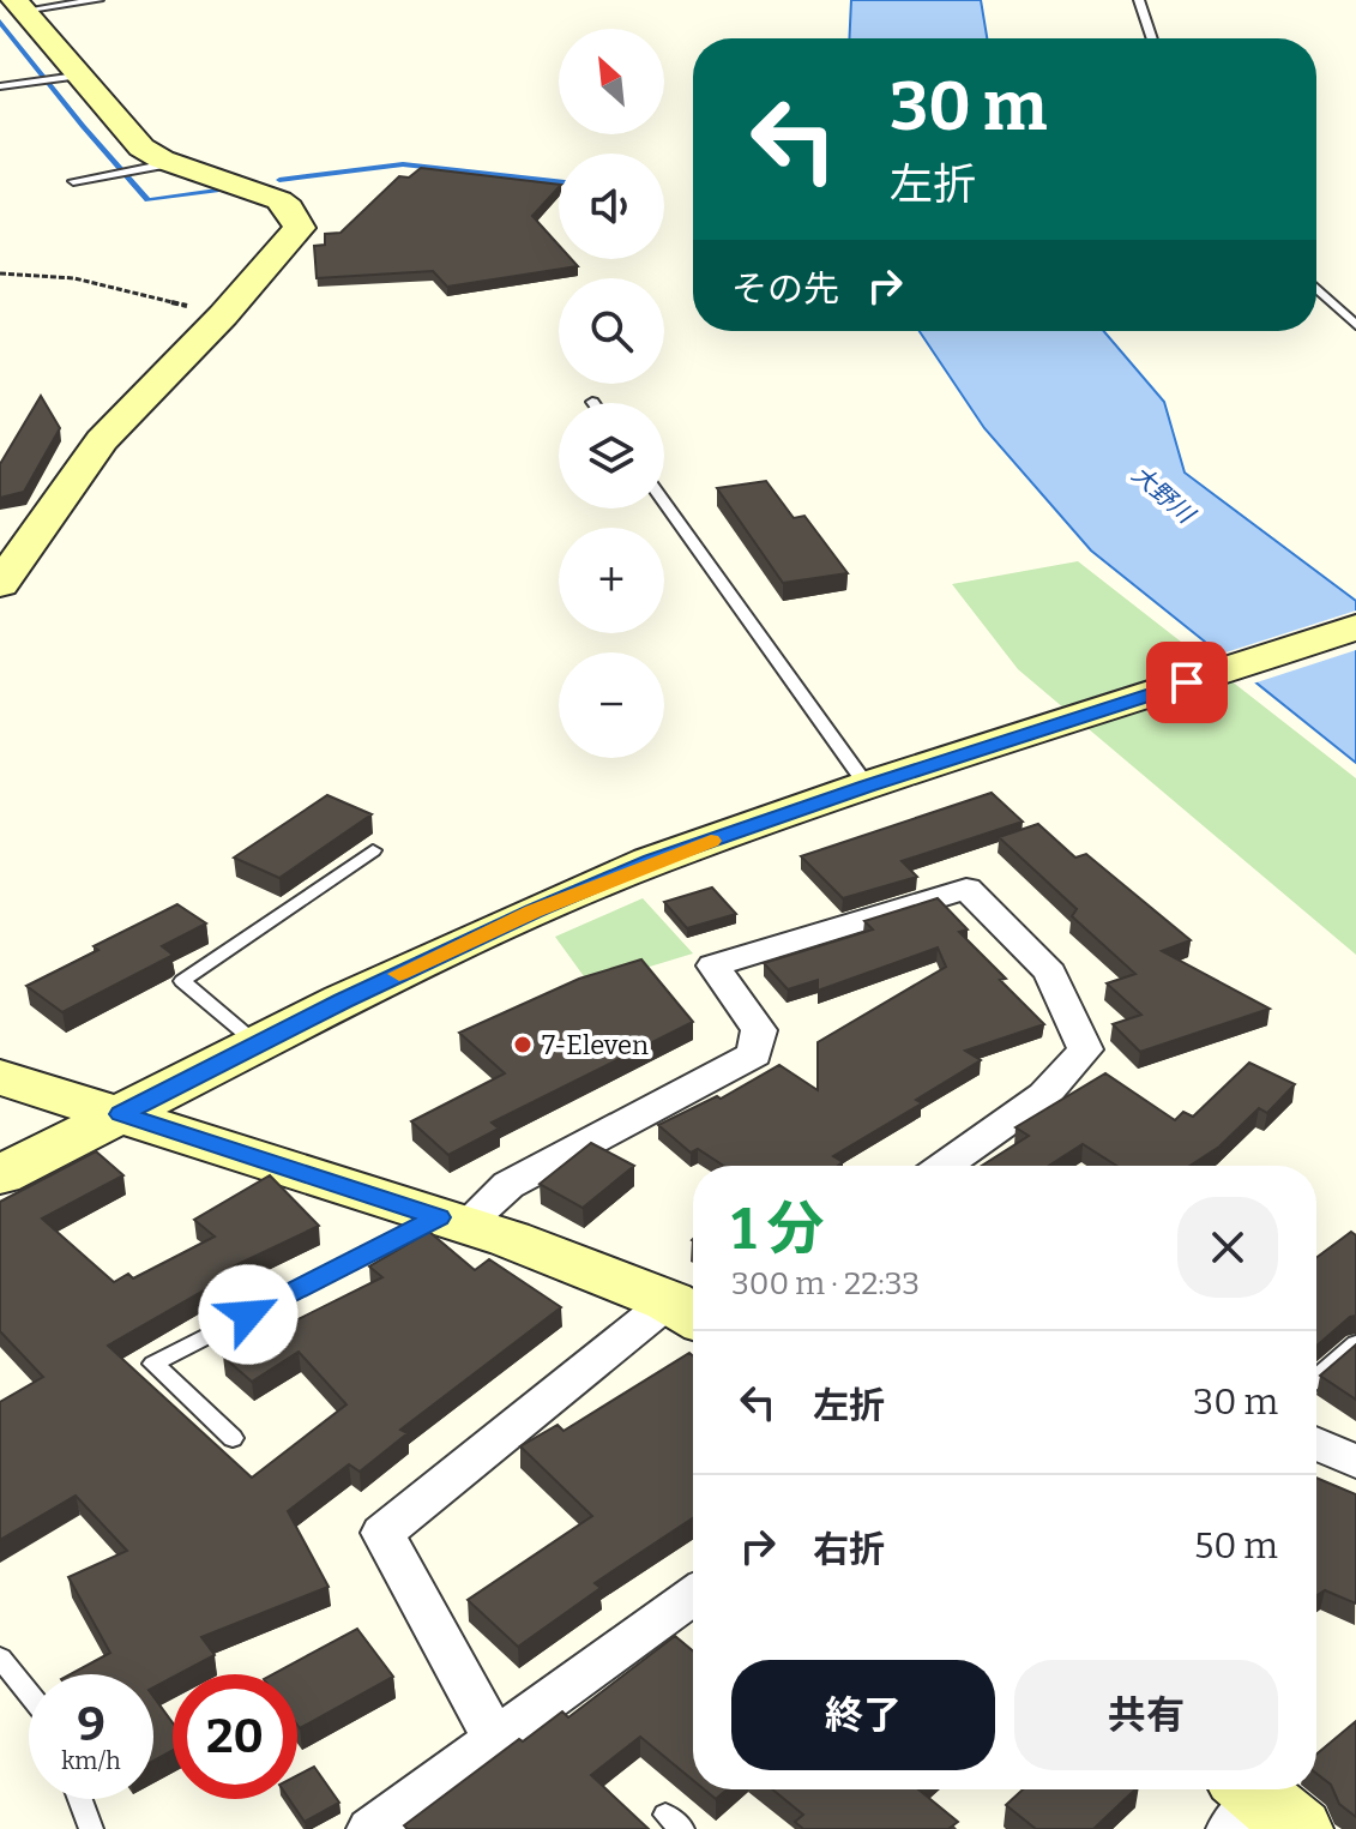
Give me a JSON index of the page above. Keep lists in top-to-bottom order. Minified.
{"water":["大野川"],"places":["7-Eleven"],"north":"top left","page":{"map_buttons":["+","−"],"turn":["30 m","左折"],"then":"その先","heading":["1 分","300 m · 22:33"],"list":[{"name":"左折","value":"30 m"},{"name":"右折","value":"50 m"}],"buttons":["終了","共有"],"speed":"9 km/h","limit":"20"}}
